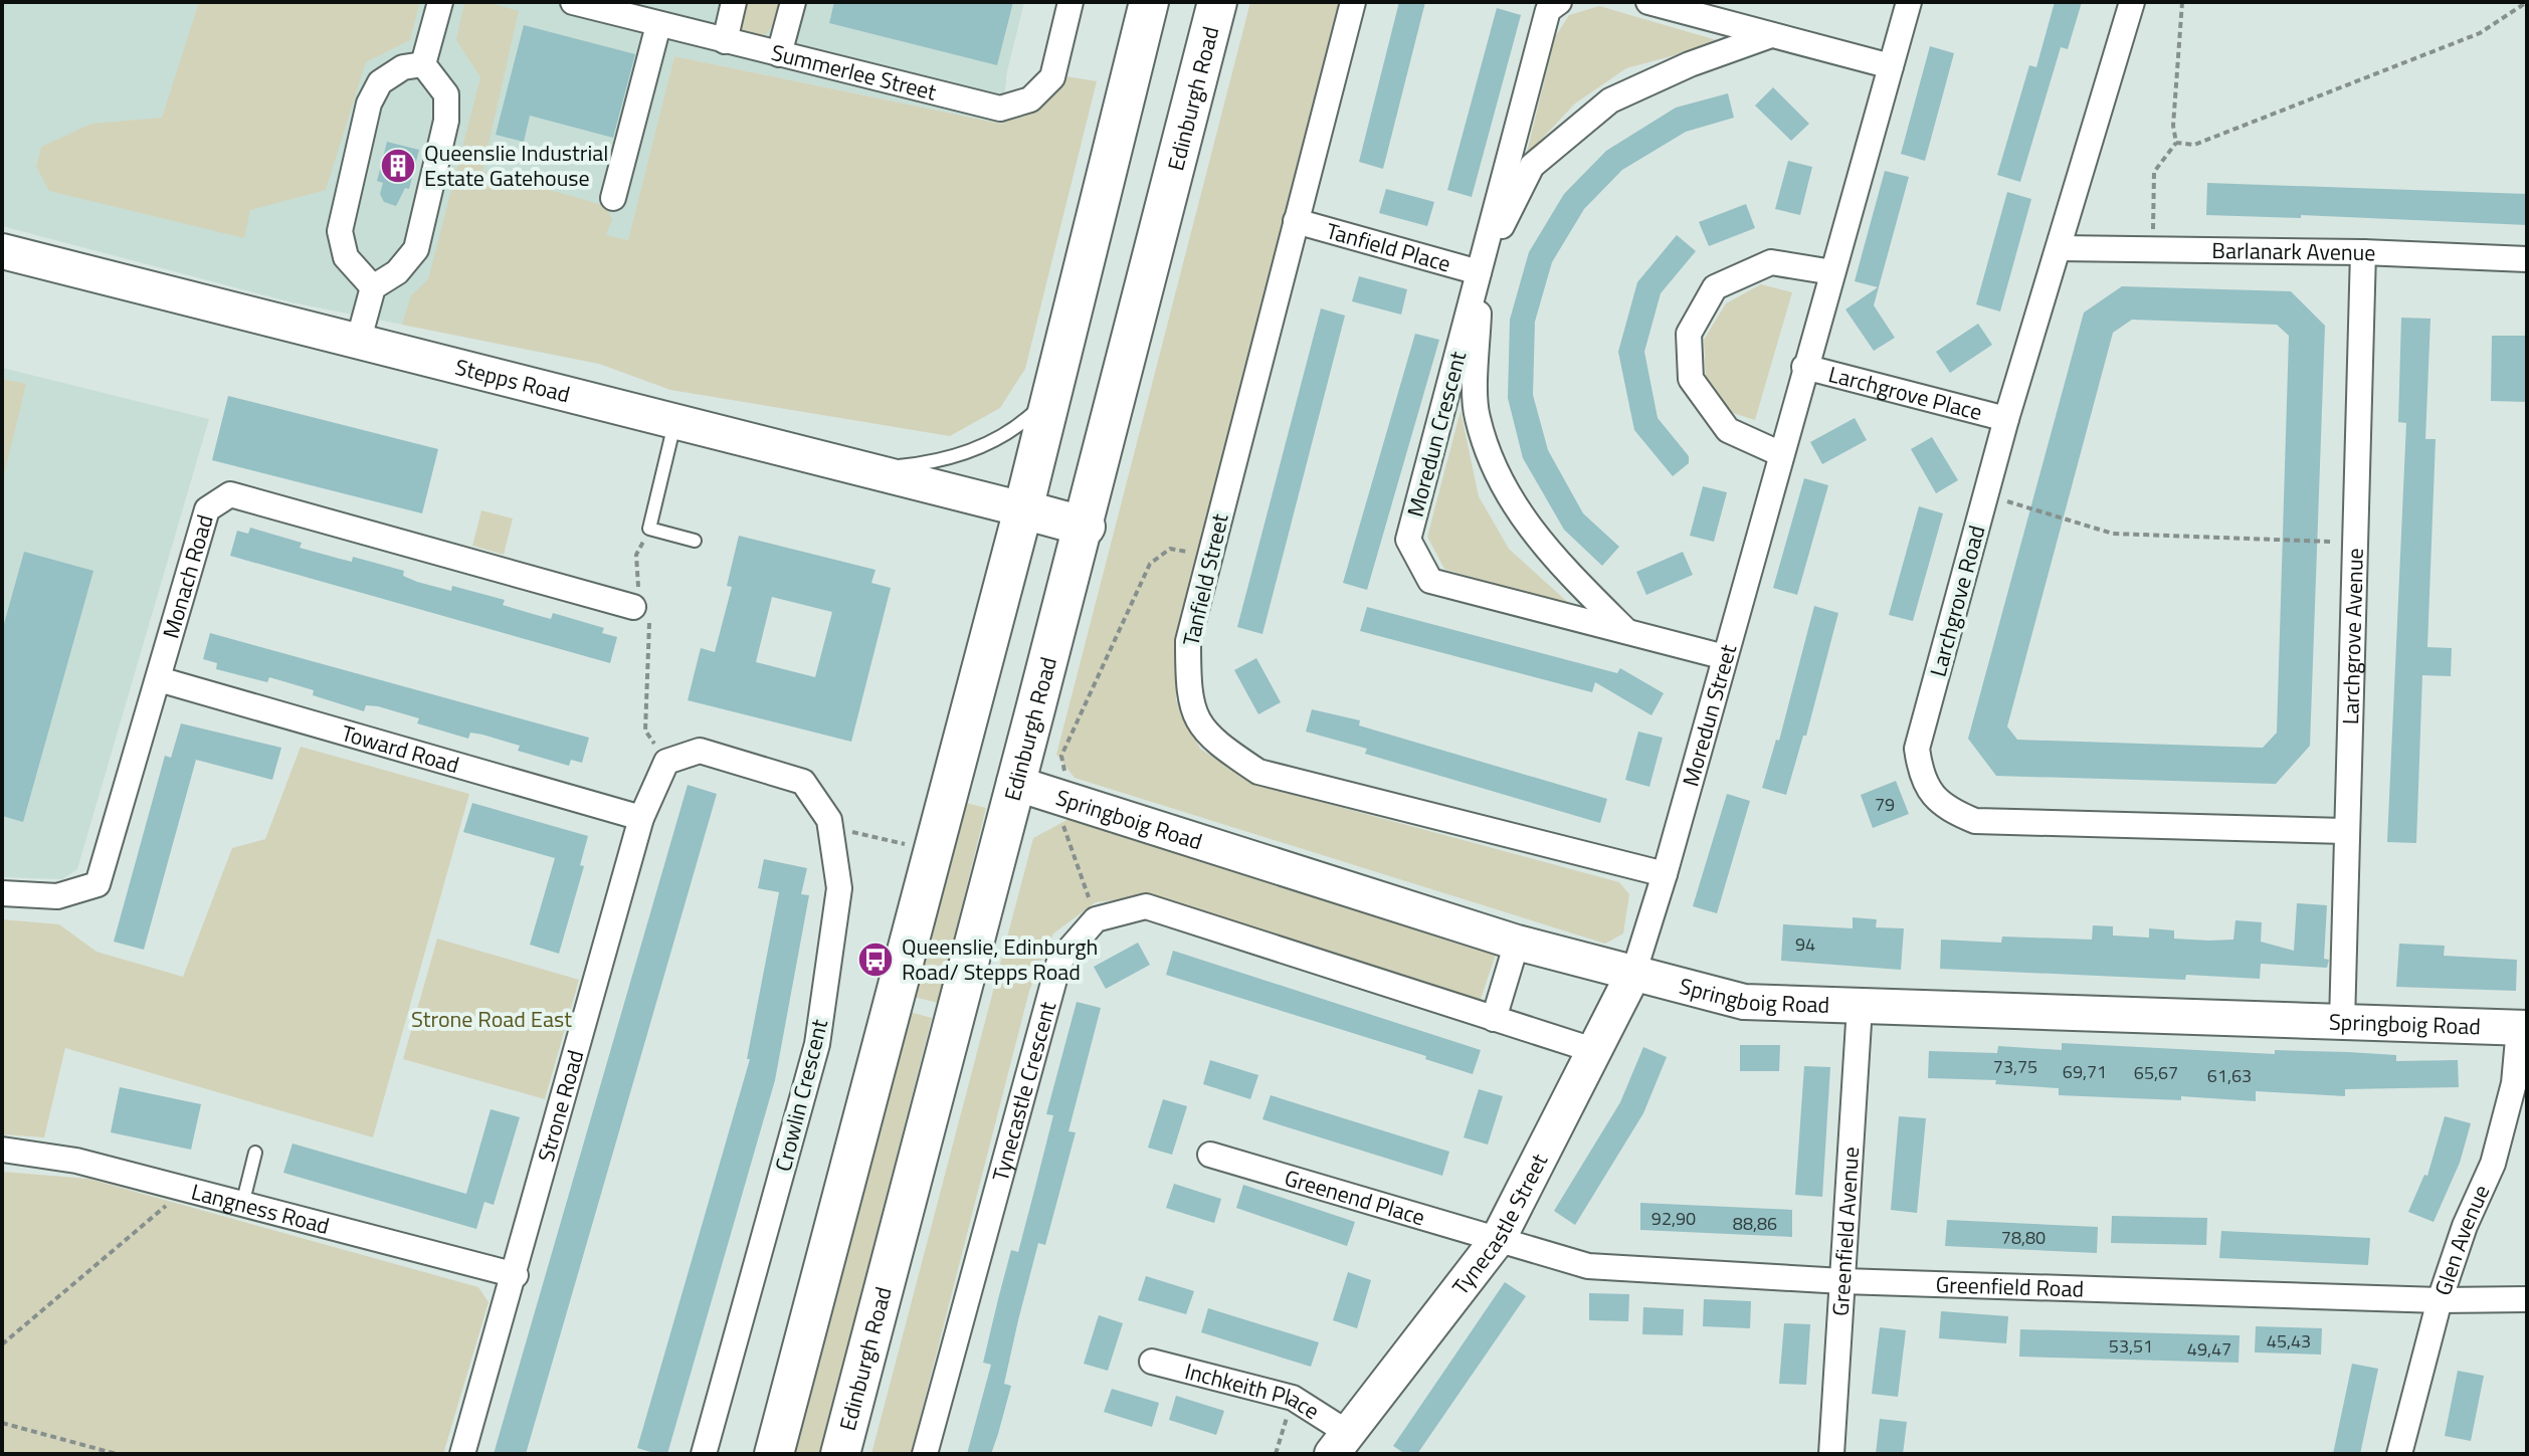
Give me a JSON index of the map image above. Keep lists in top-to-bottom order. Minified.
{"streets":{"main road":["Edinburgh Road","Stepps Road","Springboig Road","Tynecastle Street"],"street":["Summerlee Street","Tanfield Place","Barlanark Avenue","Larchgrove Place","Moredun Crescent","Monach Road","Tanfield Street","Larchgrove Road","Larchgrove Avenue","Moredun Street","Toward Road","Tynecastle Crescent","Crowlin Crescent","Strone Road","Greenend Place","Langness Road","Greenfield Avenue","Glen Avenue","Greenfield Road","Inchkeith Place"]},"crossings":[["Edinburgh Road","Springboig Road"],["Tanfield Place","Moredun Crescent"],["Tanfield Place","Tanfield Street"],["Barlanark Avenue","Larchgrove Road"],["Barlanark Avenue","Larchgrove Avenue"],["Larchgrove Place","Larchgrove Road"],["Larchgrove Place","Moredun Street"],["Moredun Crescent","Moredun Street"],["Monach Road","Toward Road"],["Tanfield Street","Moredun Street"],["Larchgrove Road","Larchgrove Avenue"],["Larchgrove Avenue","Springboig Road"],["Moredun Street","Springboig Road"],["Moredun Street","Tynecastle Street"],["Toward Road","Strone Road"],["Springboig Road","Tynecastle Street"],["Springboig Road","Greenfield Avenue"],["Springboig Road","Glen Avenue"],["Crowlin Crescent","Strone Road"],["Strone Road","Langness Road"],["Greenend Place","Tynecastle Street"],["Greenend Place","Greenfield Road"],["Tynecastle Street","Greenfield Road"],["Tynecastle Street","Inchkeith Place"],["Greenfield Avenue","Greenfield Road"],["Glen Avenue","Greenfield Road"]],"parks":["Strone Road East"],"places":{"building":["Queenslie Industrial Estate Gatehouse"],"bus stop":["Queenslie, Edinburgh Road/ Stepps Road"]},"house_numbers":["79","94","73,75","69,71","65,67","61,63","92,90","88,86","78,80","45,43","53,51","49,47"]}
